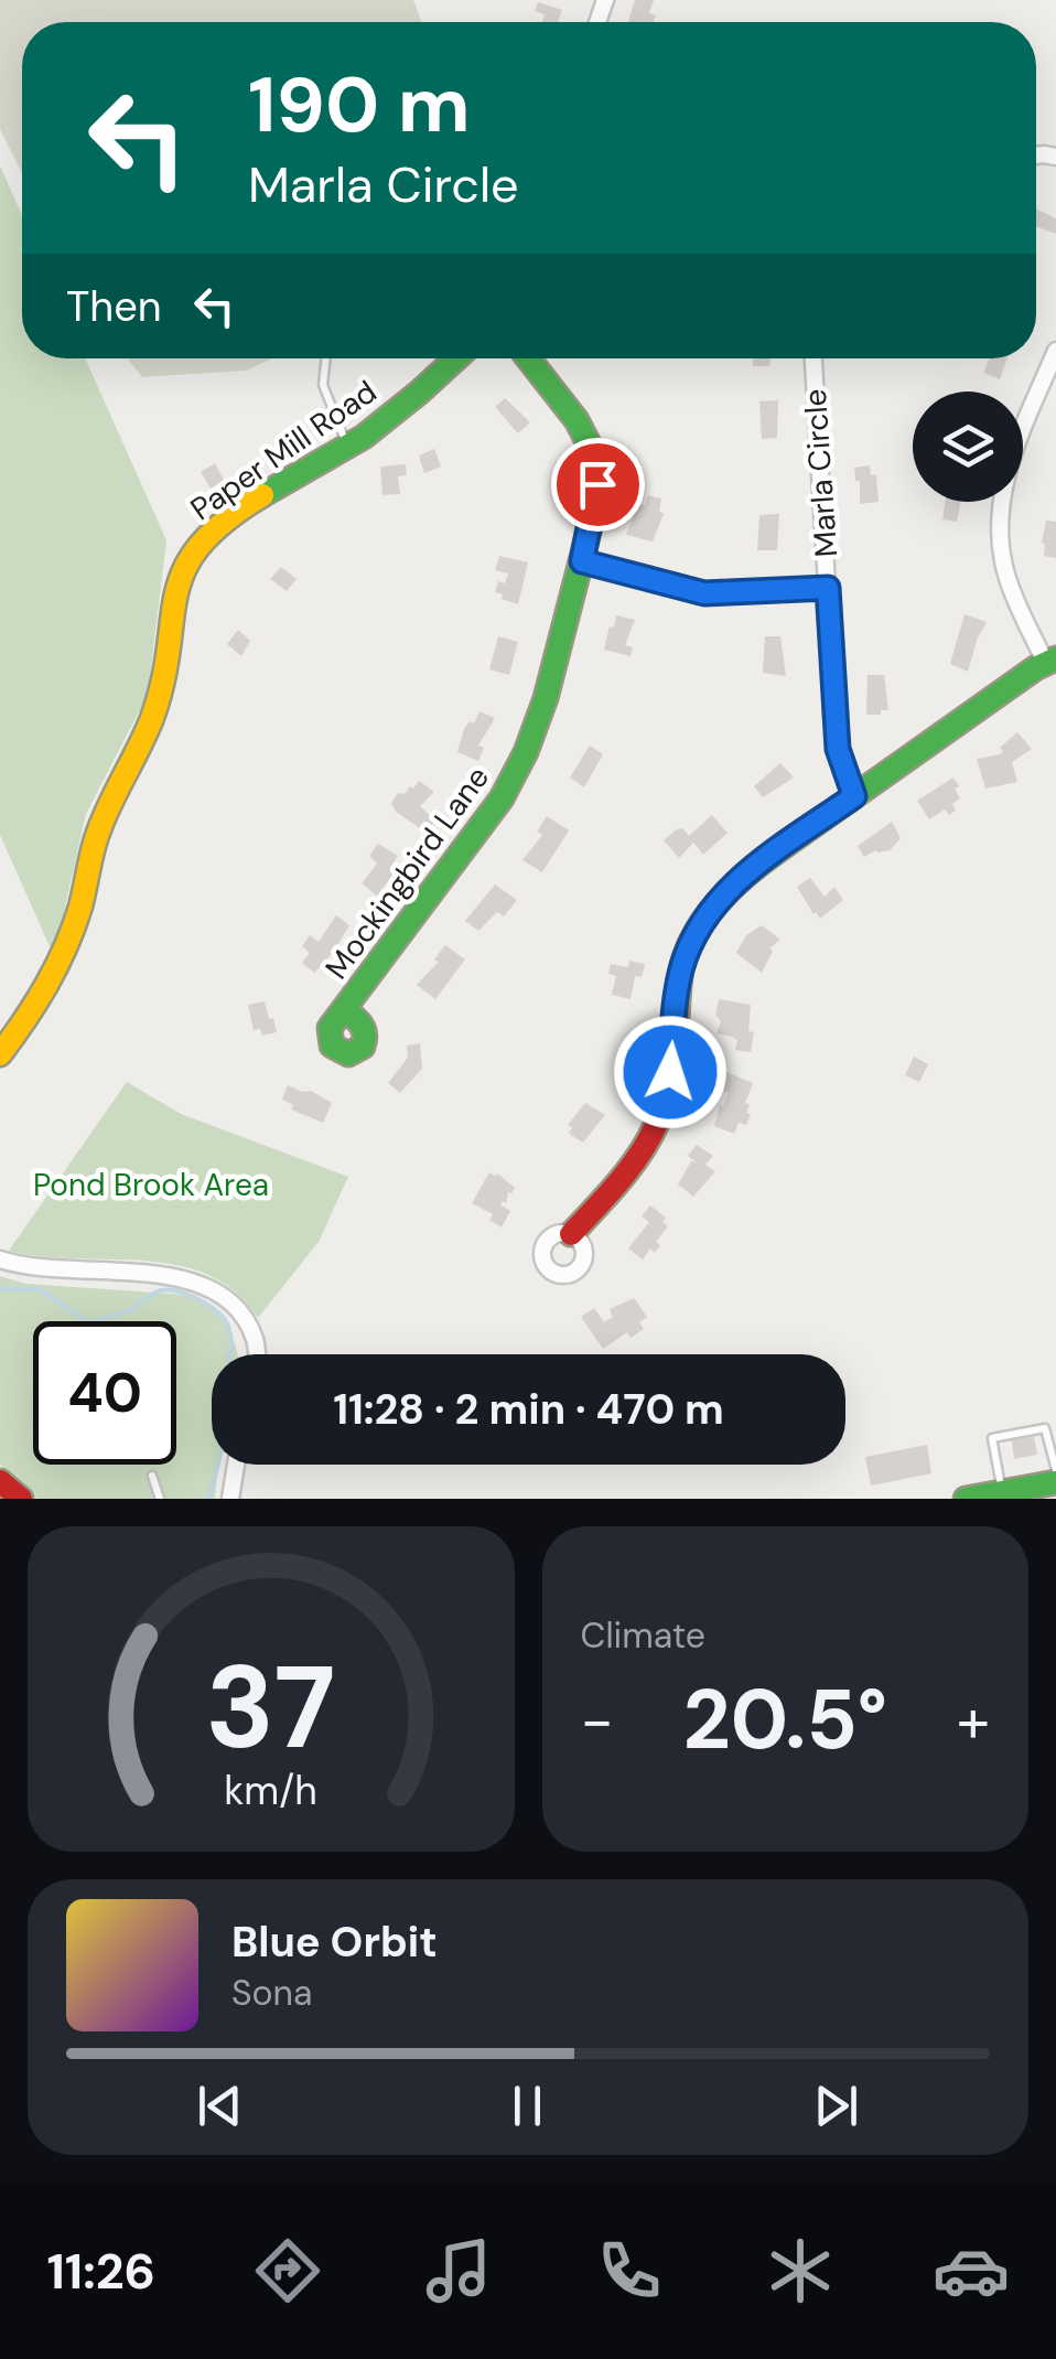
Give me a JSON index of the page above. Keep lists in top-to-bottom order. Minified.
{"streets":{"street":["Paper Mill Road","Marla Circle","Mockingbird Lane"]},"parks":["Pond Brook Area"],"page":{"turn":["190 m","Marla Circle"],"then":"Then","limit":"40","trip":"11:28 · 2 min · 470 m","tile":"Climate","heat":["−","20.5°","+"],"song":["Blue Orbit","Sona"],"tabs":"11:26","gauge":["37","km/h"]}}
